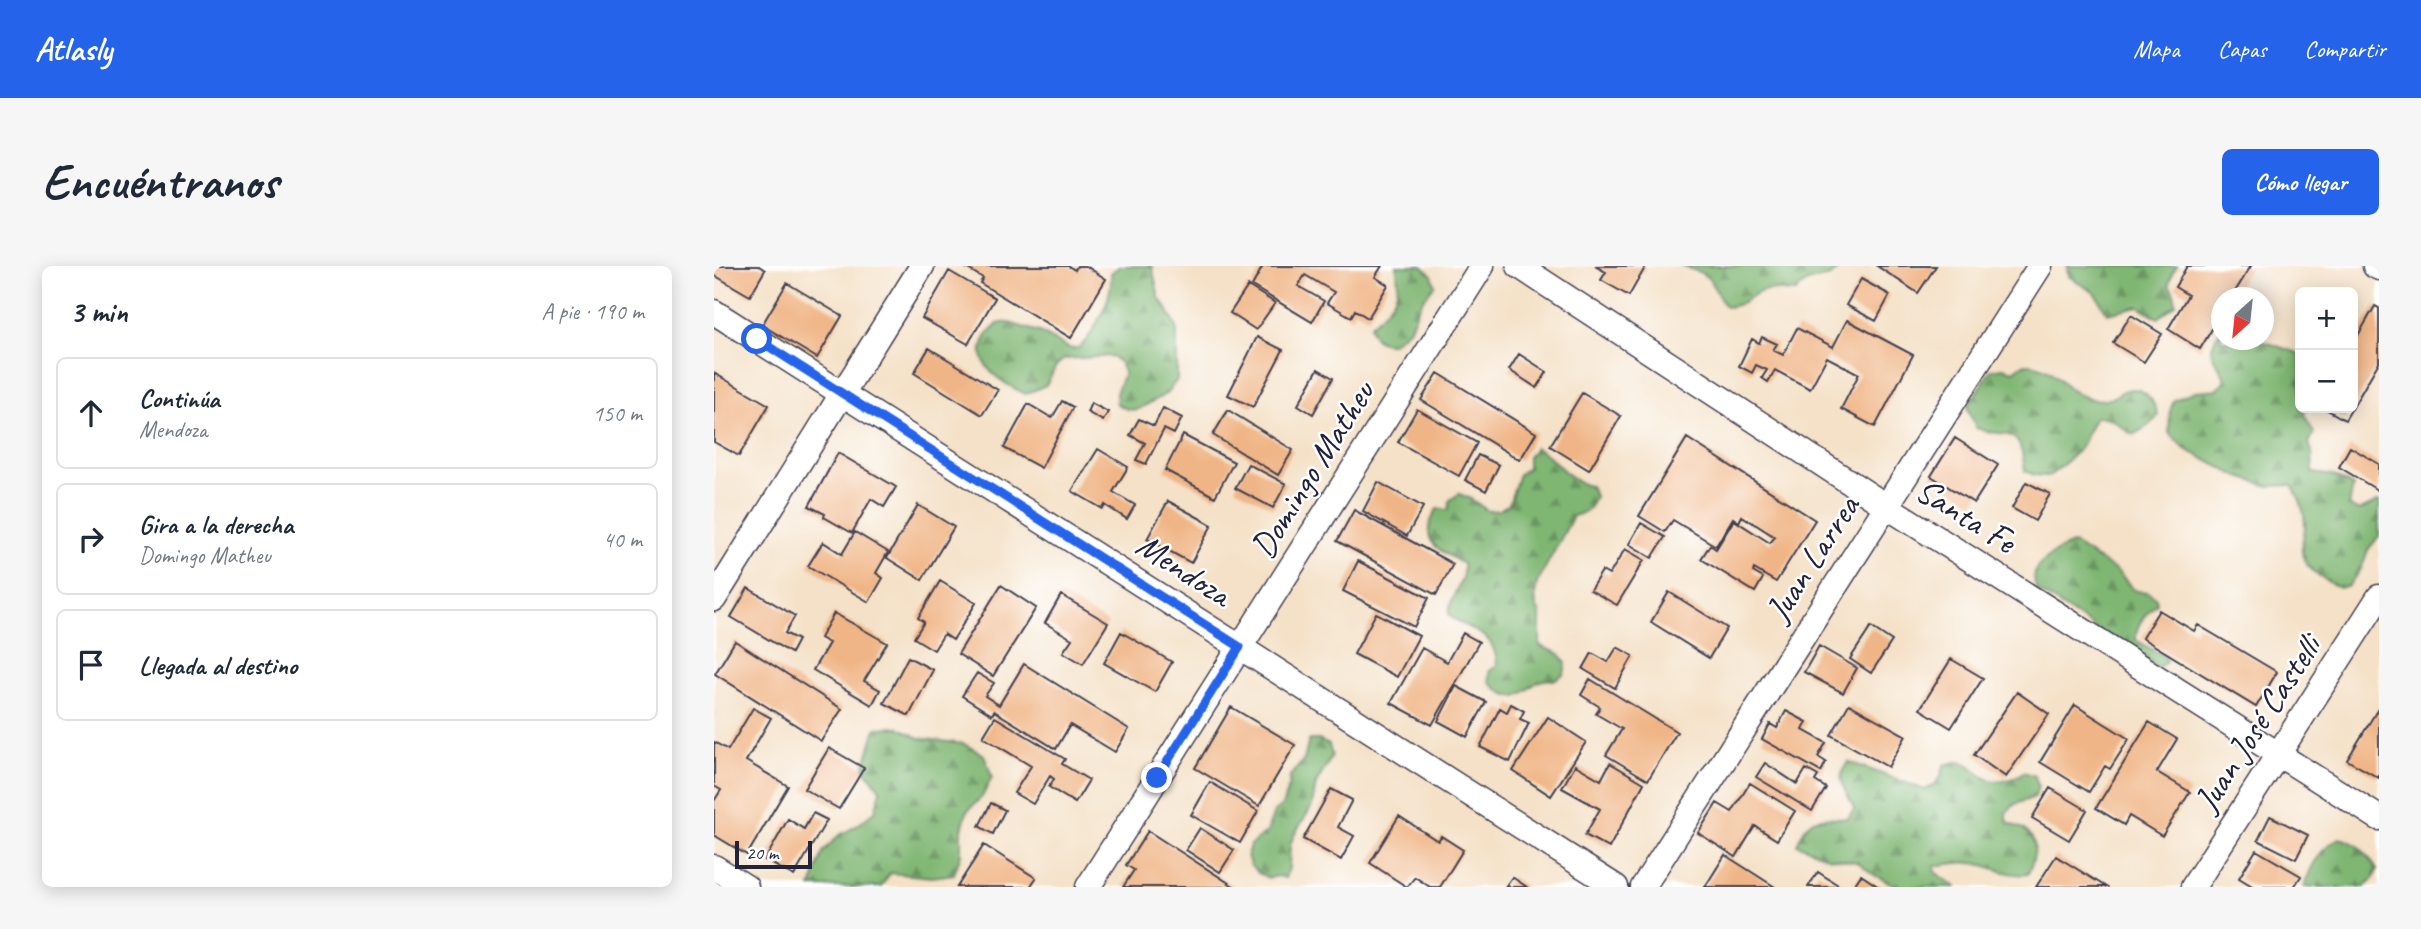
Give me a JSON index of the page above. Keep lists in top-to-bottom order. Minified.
{"streets":{"street":["Domingo Matheu","Santa Fe","Juan Larrea","Mendoza","Juan José Castelli"]},"crossings":[["Domingo Matheu","Mendoza"],["Santa Fe","Juan Larrea"],["Santa Fe","Juan José Castelli"]],"scale_bar":"20 m","north":"bottom left","page":{"header":"Atlasly","nav":["Mapa","Capas","Compartir"],"buttons":"Cómo llegar","title":"Encuéntranos","heading":["3 min","A pie · 190 m"],"map_buttons":["+","−"],"list":[["Continúa","Mendoza","150 m"],["Gira a la derecha","Domingo Matheu","40 m"],"Llegada al destino"],"scale":"20 m"}}
